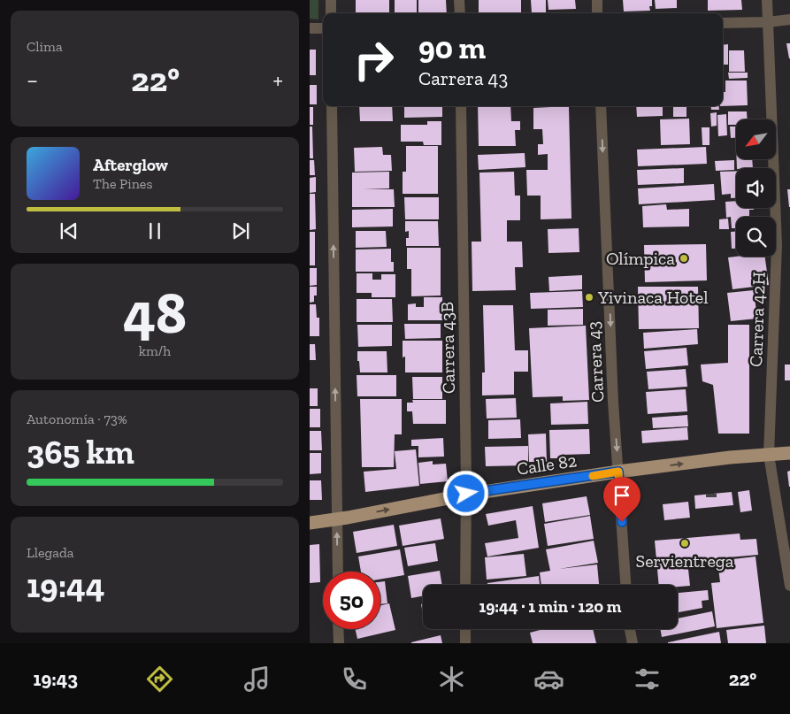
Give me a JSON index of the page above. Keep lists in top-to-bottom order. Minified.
{"streets":{"main road":["Calle 82"],"street":["Carrera 42H","Carrera 43B","Carrera 43"]},"crossings":[["Carrera 42H","Calle 82"],["Carrera 43B","Calle 82"],["Carrera 43","Calle 82"]],"one_way":["Carrera 43","Calle 82"],"places":["Olímpica","Yivinaca Hotel","Servientrega"],"north":"bottom left","page":{"tile":["Clima",["48","km/h"],["Autonomía · 73%","365 km"],["Llegada","19:44"]],"turn":["90 m","Carrera 43"],"heat":["−","22°","+"],"song":["Afterglow","The Pines"],"limit":"50","trip":"19:44 · 1 min · 120 m","tabs":["19:43","22°"]}}
